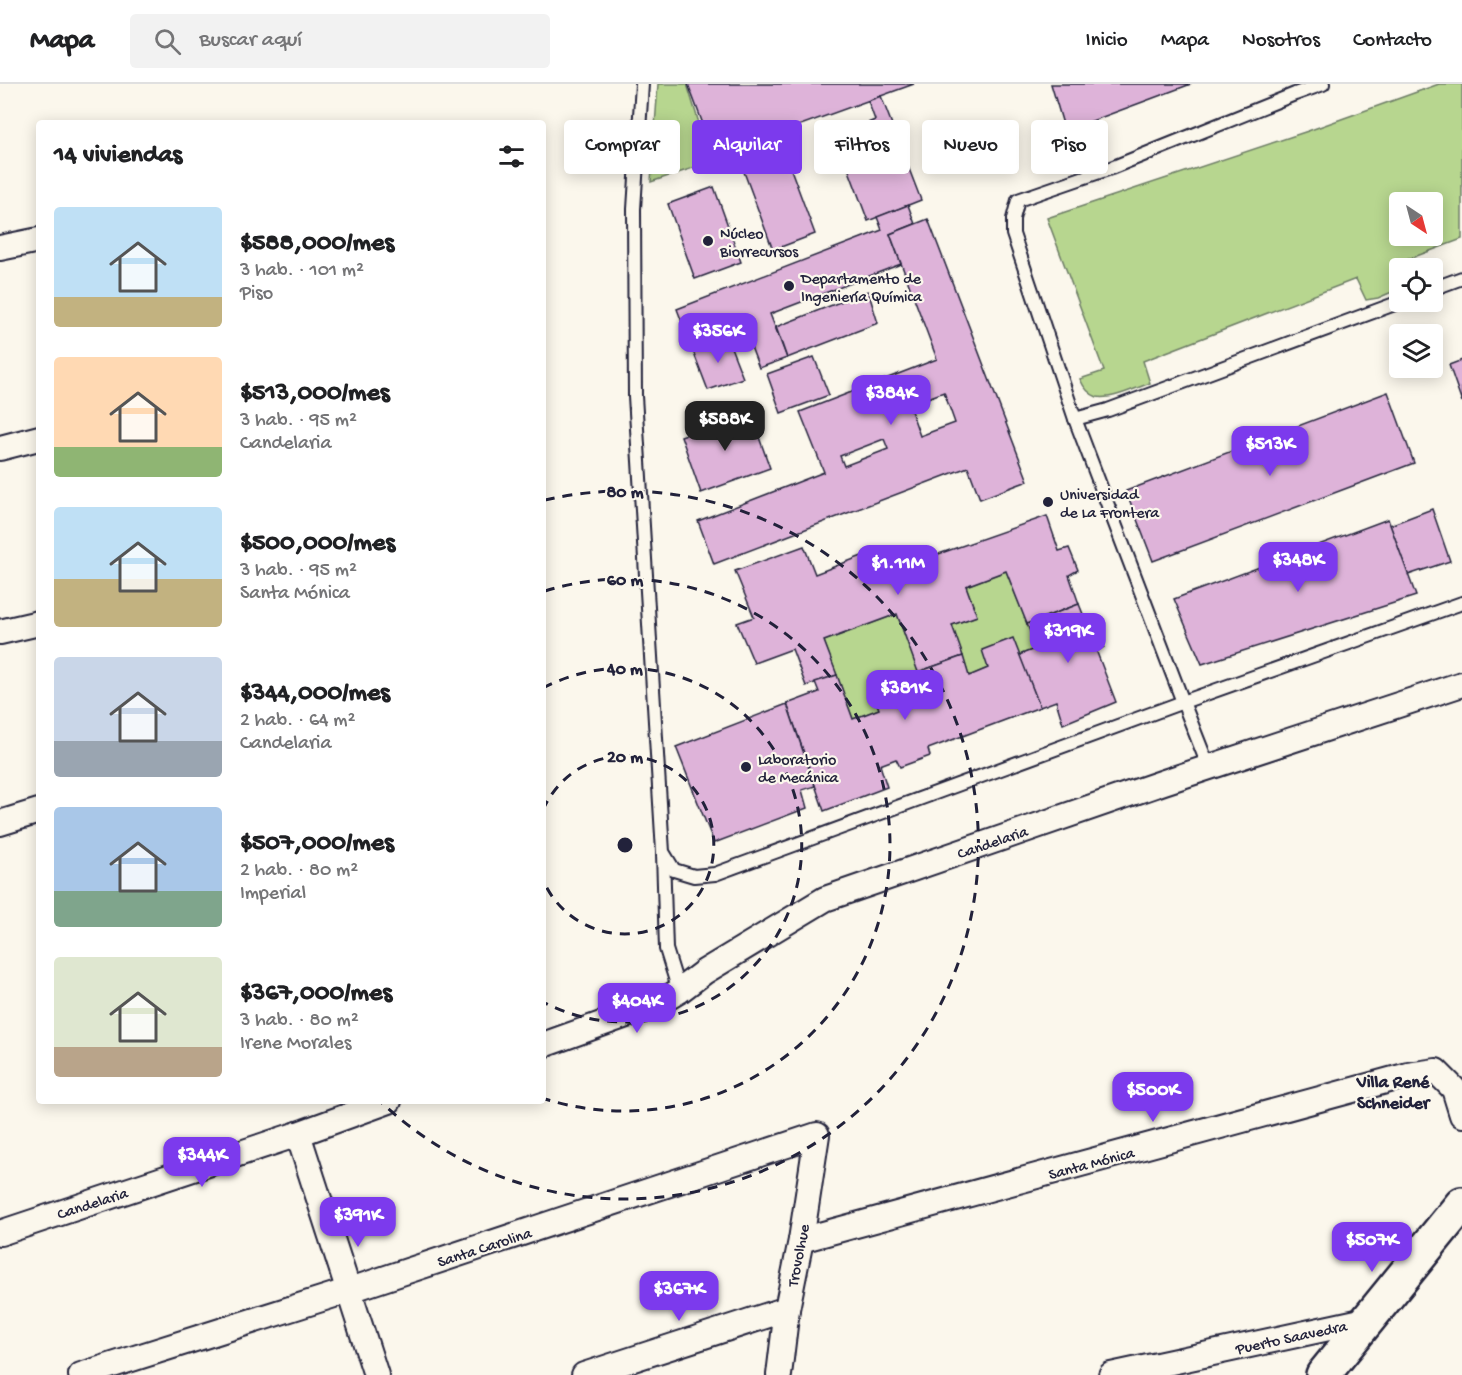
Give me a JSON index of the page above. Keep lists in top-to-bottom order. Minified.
{"streets":{"street":["Candelaria","Santa Mónica","Santa Carolina","Trovolhue","Puerto Saavedra"]},"crossings":[["Santa Mónica","Trovolhue"],["Santa Carolina","Trovolhue"]],"districts":["Villa René Schneider"],"places":["Núcleo Biorrecursos","Departamento de Ingeniería Química","Universidad de La Frontera","Laboratorio de Mecánica"],"north":"bottom right","page":{"header":"Mapa","search":"Buscar aquí","nav":["Inicio","Mapa","Nosotros","Contacto"],"chip":["Comprar","Alquilar","Filtros","Nuevo","Piso"],"heading":"14 viviendas","list":[{"name":"$588,000/mes","note":"3 hab. · 101 m² · Piso"},{"name":"$513,000/mes","note":"3 hab. · 95 m² · Candelaria"},{"name":"$500,000/mes","note":"3 hab. · 95 m² · Santa Mónica"},{"name":"$344,000/mes","note":"2 hab. · 64 m² · Candelaria"},{"name":"$507,000/mes","note":"2 hab. · 80 m² · Imperial"},{"name":"$367,000/mes","note":"3 hab. · 80 m² · Irene Morales"}],"price":["$356K","$384K","$588K","$513K","$348K","$1.11M","$319K","$381K","$404K","$500K","$344K","$391K","$507K","$367K"]},"rings":["80 m","60 m","40 m","20 m"]}
